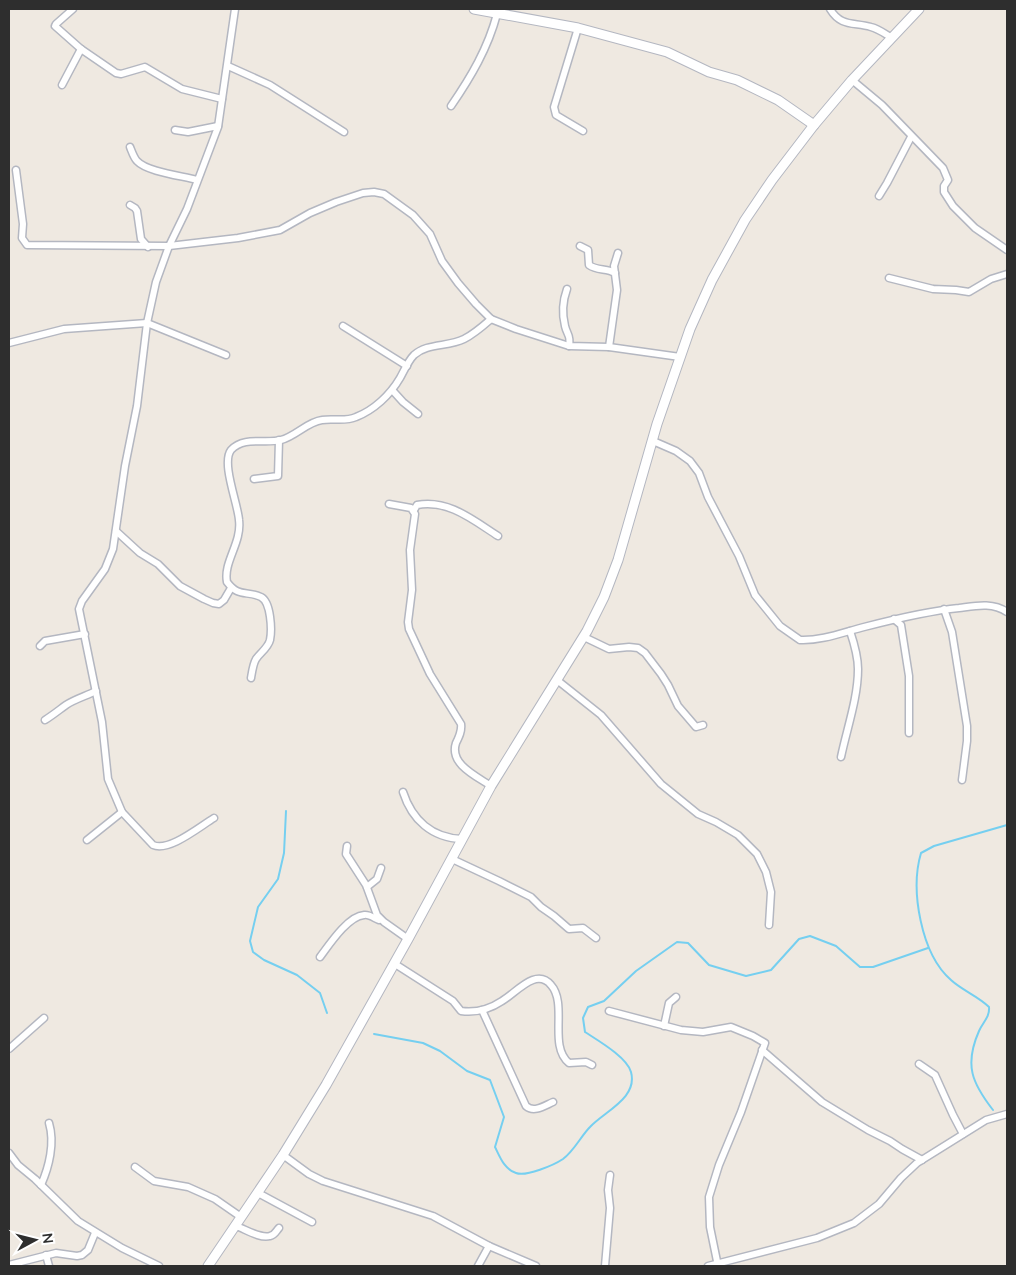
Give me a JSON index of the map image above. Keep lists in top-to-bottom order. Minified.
{"north":"right"}
